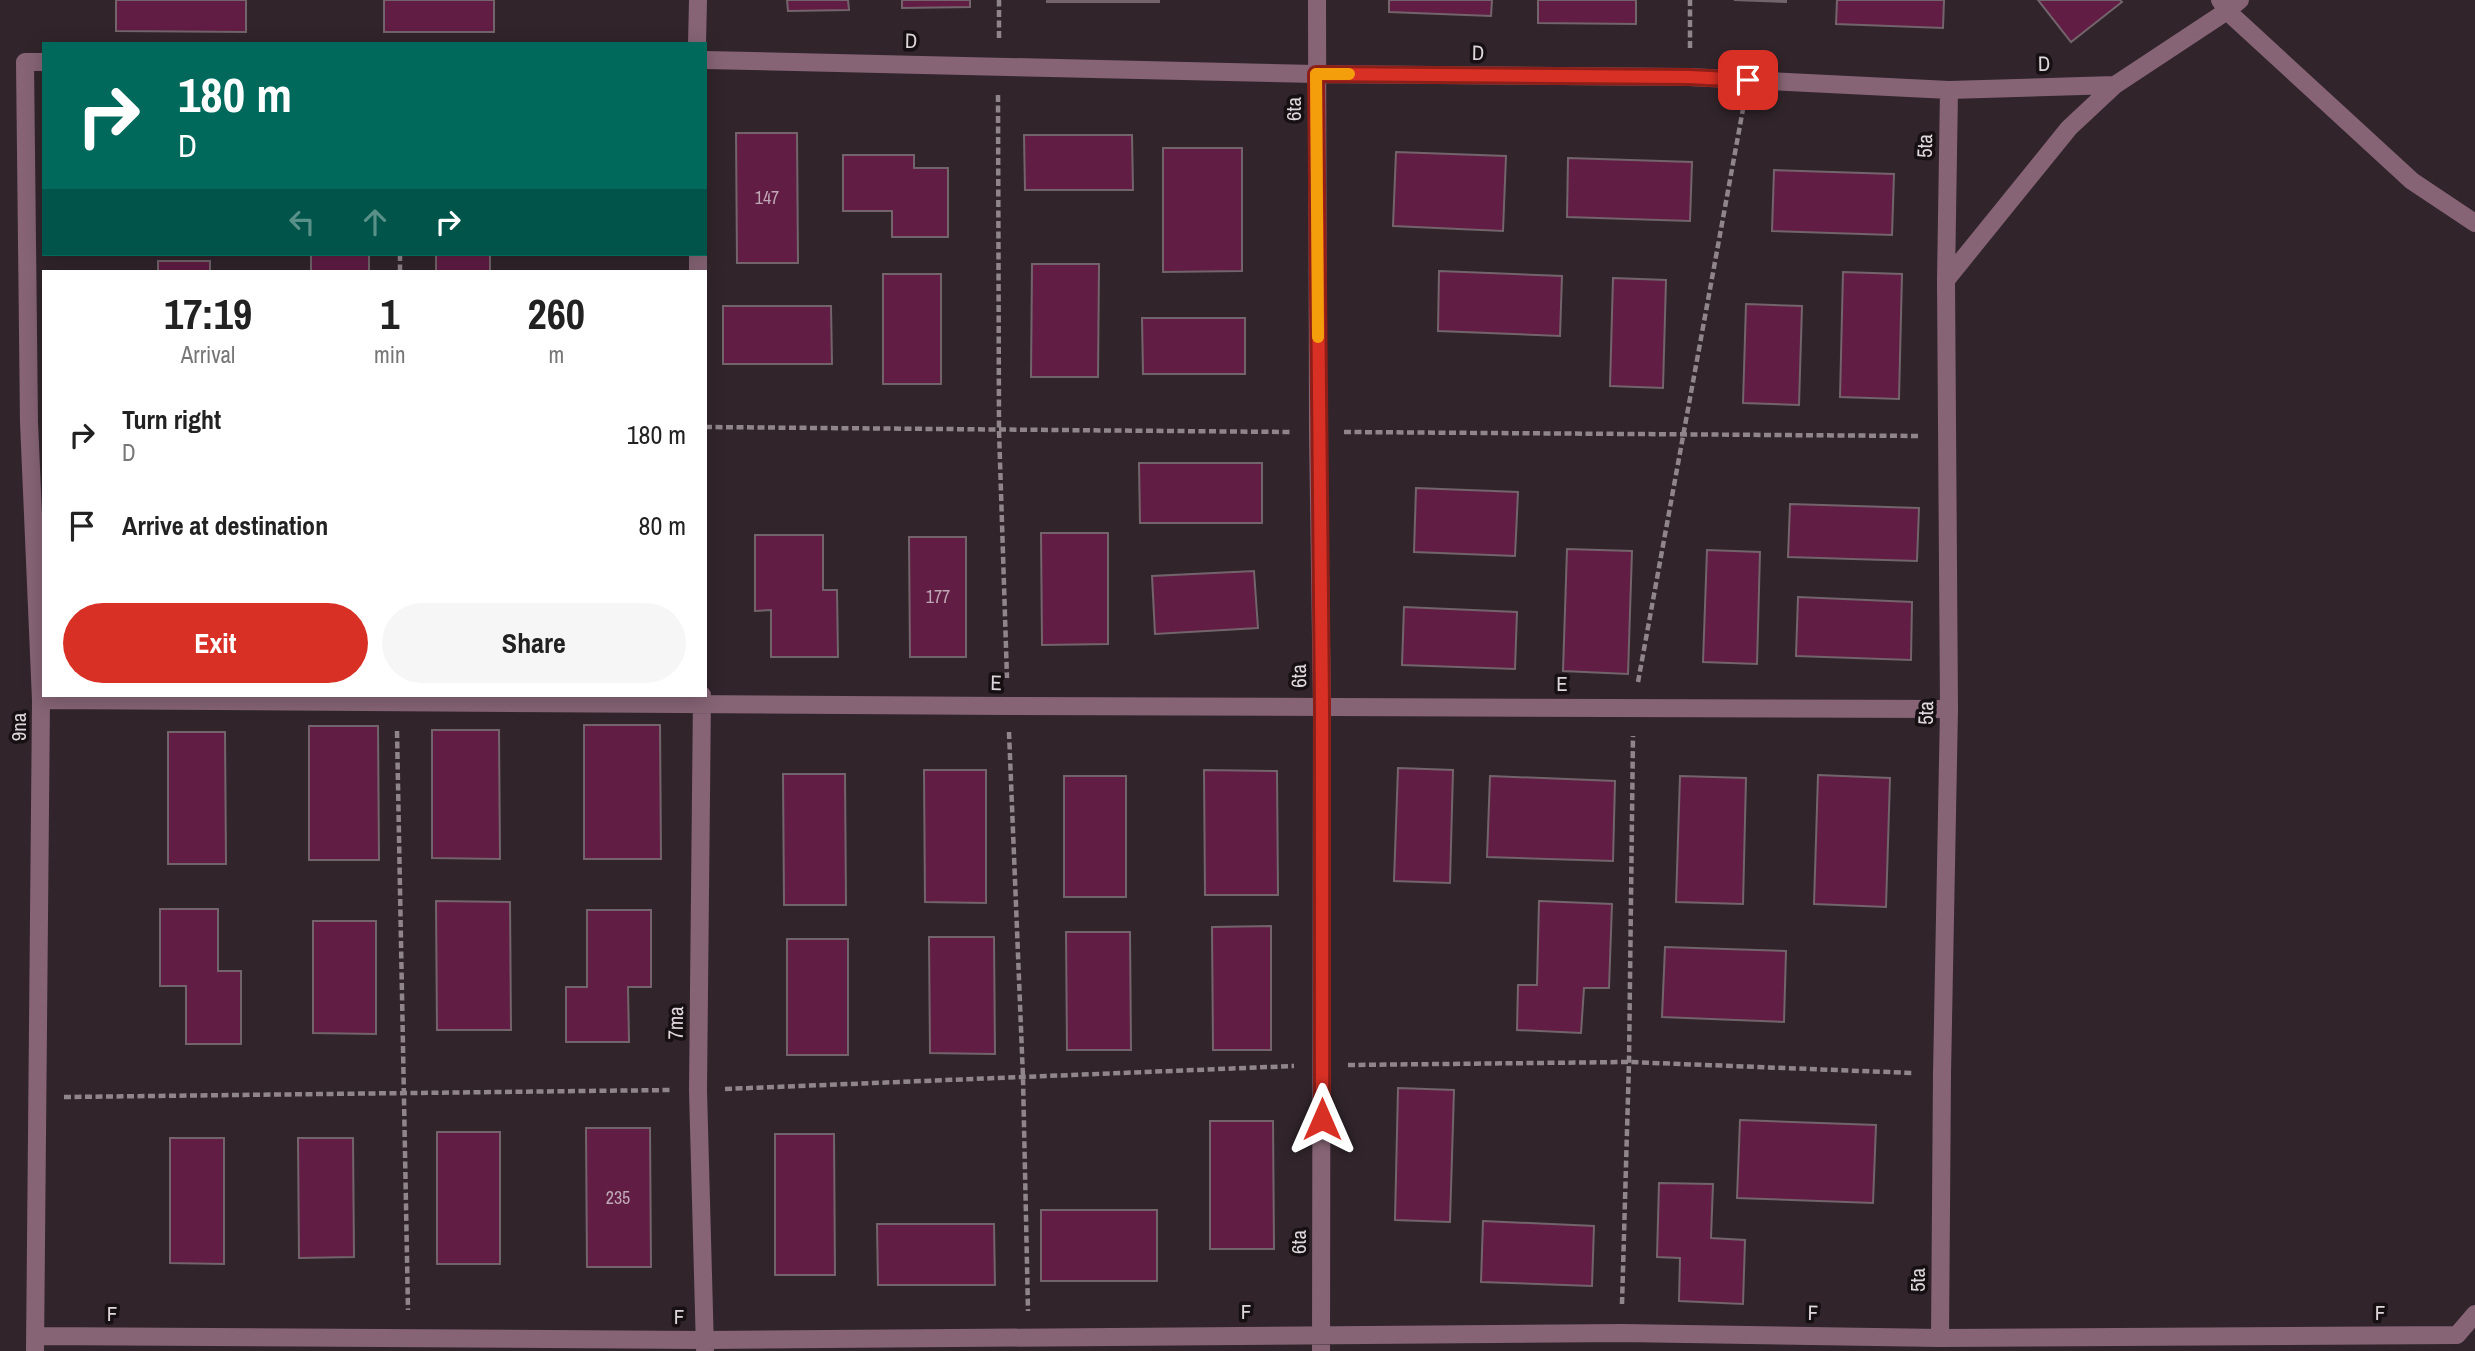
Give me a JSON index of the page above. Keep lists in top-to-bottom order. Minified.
{"streets":{"street":["D","6ta","5ta","E","9na","7ma","F"]},"crossings":[["D","6ta"],["D","5ta"],["6ta","E"],["6ta","F"],["5ta","E"],["5ta","F"],["E","9na"],["E","7ma"],["9na","F"],["7ma","F"]],"house_numbers":["147","177","235"],"page":{"turn":["180 m","D"],"eta":["17:19","Arrival","1","min","260","m"],"list":[{"name":"Turn right","note":"D","value":"180 m"},{"name":"Arrive at destination","value":"80 m"}],"buttons":["Exit","Share"]}}
